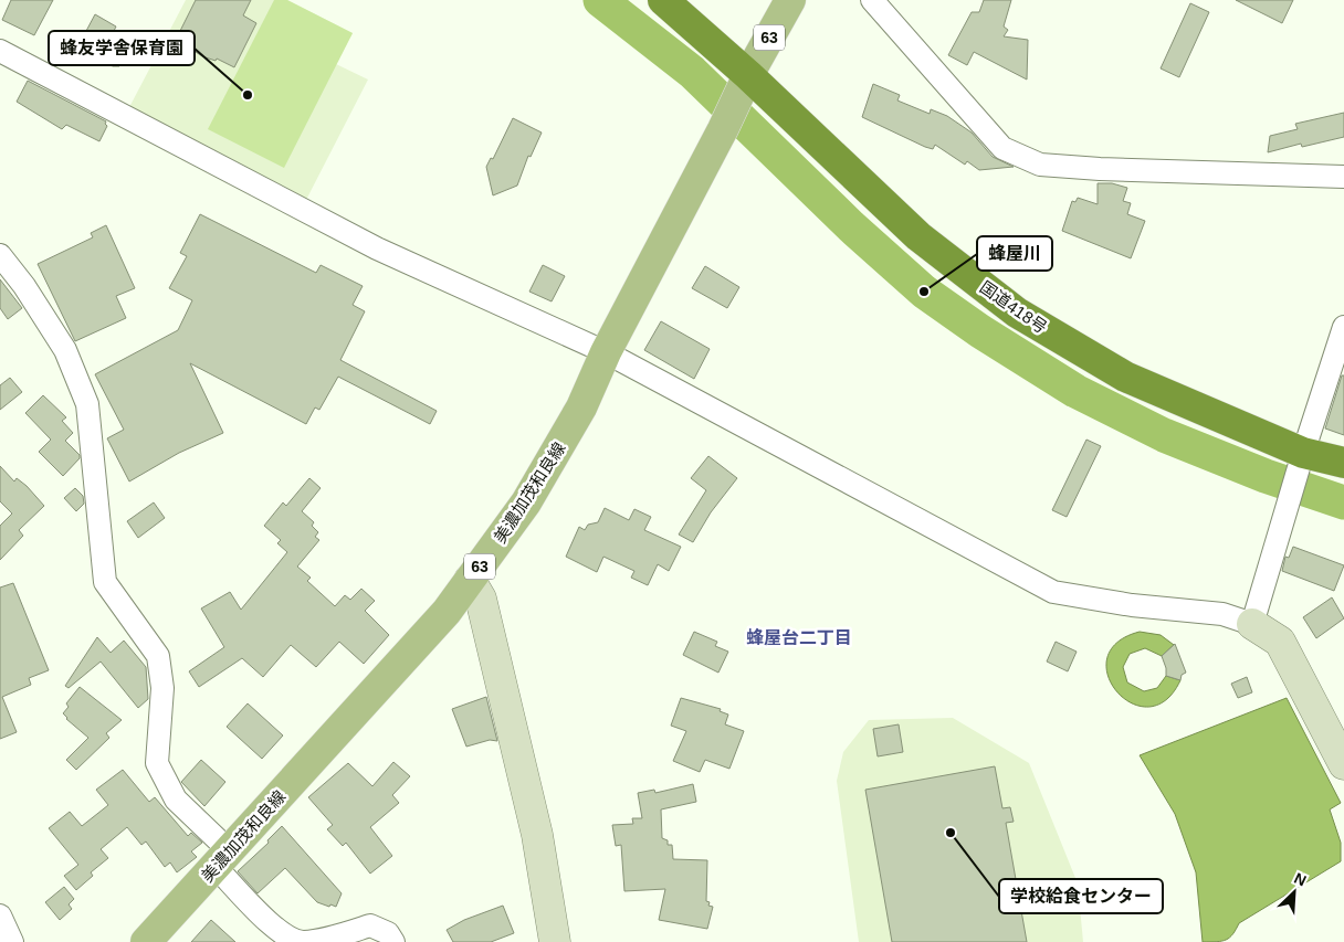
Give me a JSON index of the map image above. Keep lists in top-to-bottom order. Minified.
{"streets":{"highway":["国道418号"],"main road":["63","美濃加茂和良線"]},"crossings":[["国道418号","美濃加茂和良線"]],"districts":["蜂屋台二丁目"],"places":["蜂友学舎保育園","蜂屋川","学校給食センター"],"north":"top right"}
